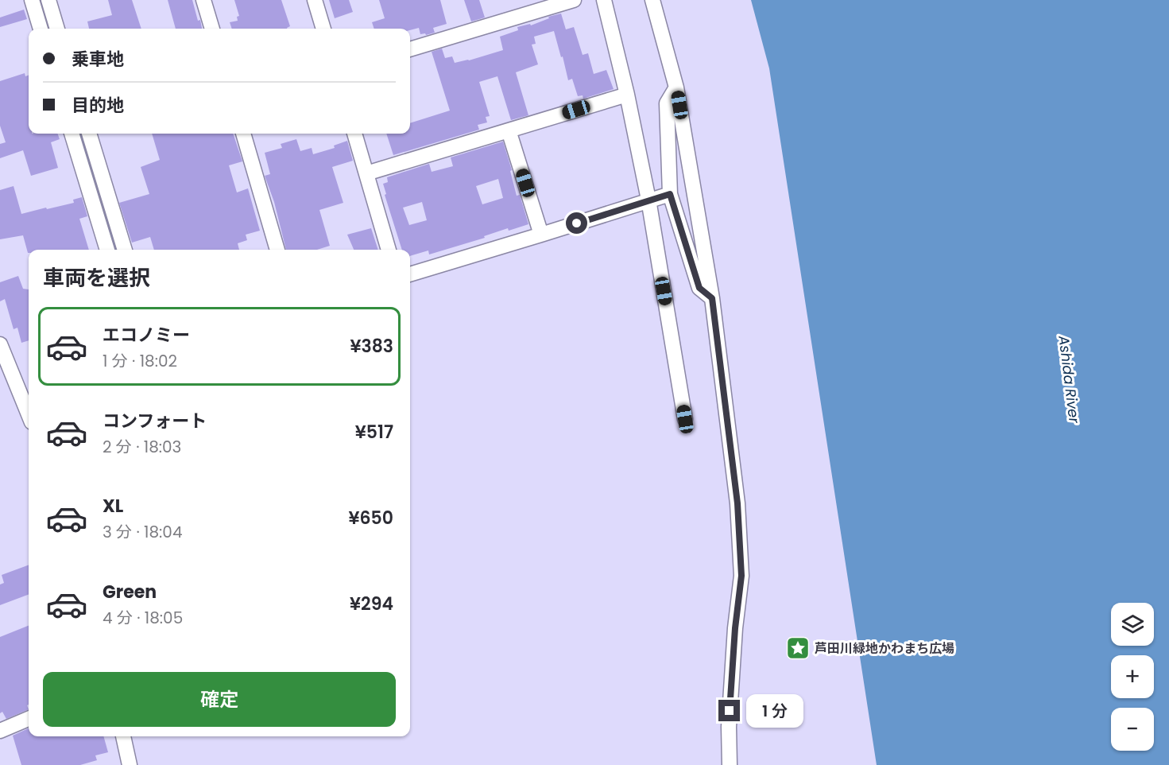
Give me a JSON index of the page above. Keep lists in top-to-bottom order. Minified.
{"water":["Ashida River"],"places":{"place":["芦田川緑地かわまち広場"]},"page":{"banner":["乗車地","目的地"],"heading":"車両を選択","list":[{"name":"エコノミー","note":"1 分 · 18:02","value":"¥383"},{"name":"コンフォート","note":"2 分 · 18:03","value":"¥517"},{"name":"XL","note":"3 分 · 18:04","value":"¥650"},{"name":"Green","note":"4 分 · 18:05","value":"¥294"}],"map_buttons":["+","−"],"buttons":"確定","bubble":"1 分"}}
